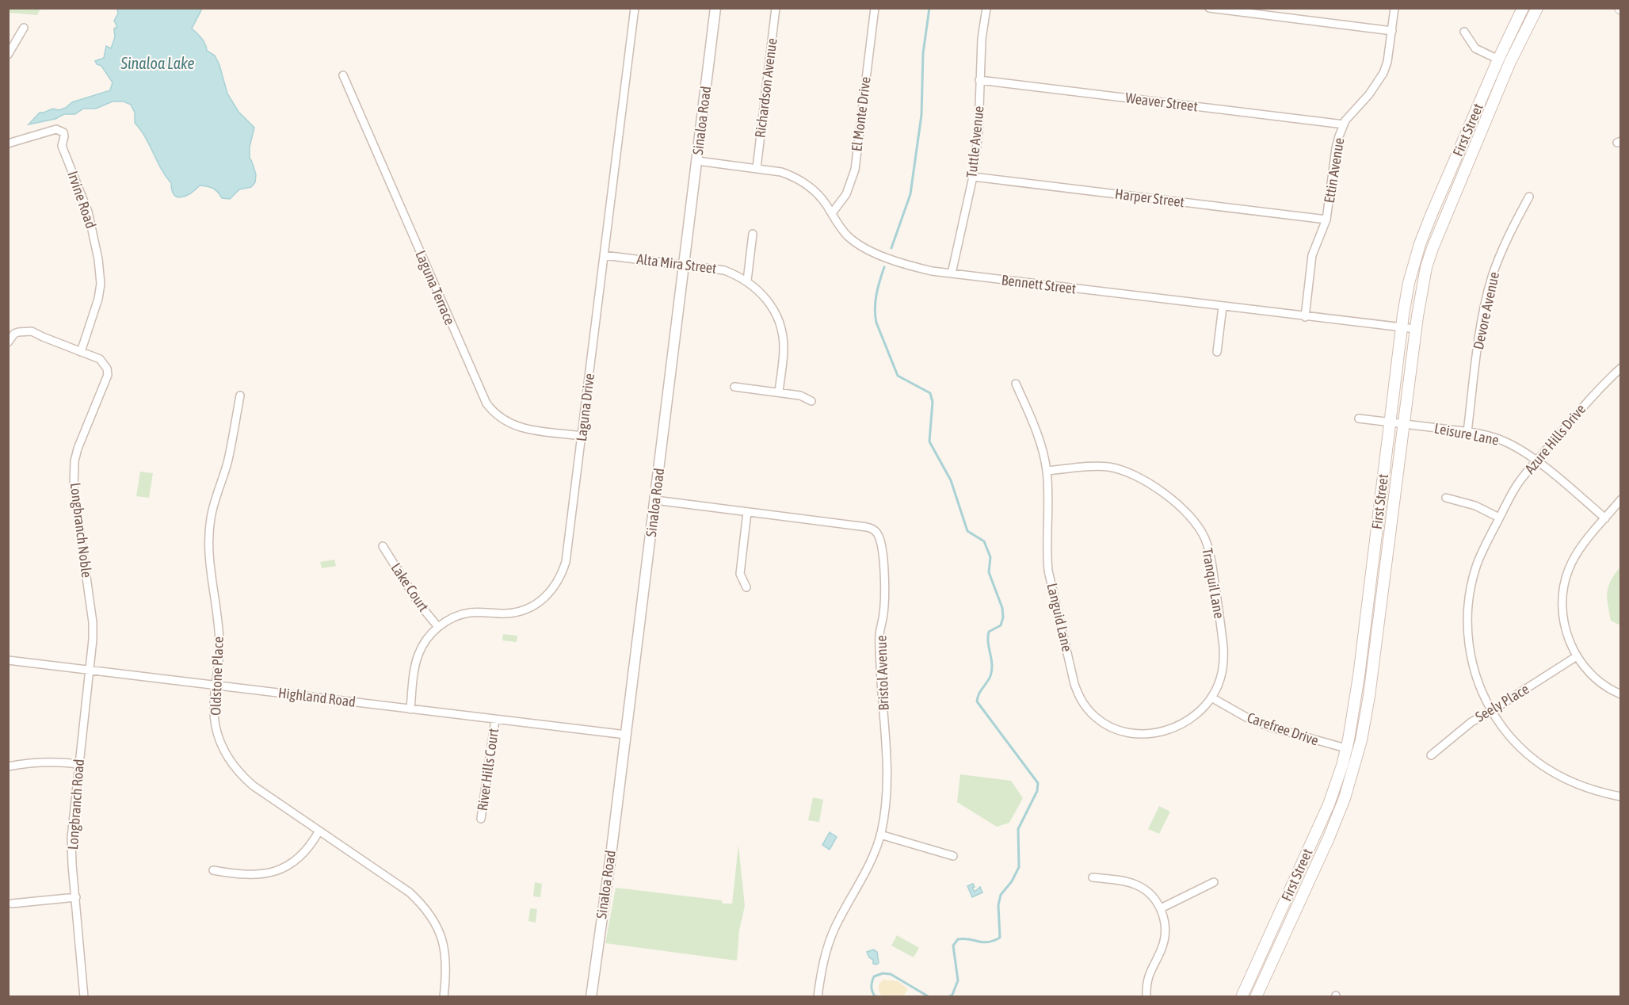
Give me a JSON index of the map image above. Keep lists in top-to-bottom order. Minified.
{"streets":{"main road":["First Street"],"street":["Richardson Avenue","Weaver Street","El Monte Drive","Sinaloa Road","Tuttle Avenue","Ettin Avenue","Harper Street","Irvine Road","Alta Mira Street","Bennett Street","Laguna Terrace","Devore Avenue","Laguna Drive","Leisure Lane","Azure Hills Drive","Longbranch Noble","Tranquil Lane","Lake Court","Languid Lane","Bristol Avenue","Oldstone Place","Highland Road","Seely Place","Carefree Drive","River Hills Court","Longbranch Road"]},"crossings":[["Richardson Avenue","Bennett Street"],["Weaver Street","Tuttle Avenue"],["Weaver Street","Ettin Avenue"],["El Monte Drive","Bennett Street"],["Sinaloa Road","Alta Mira Street"],["Sinaloa Road","Bennett Street"],["Sinaloa Road","Bristol Avenue"],["Sinaloa Road","Highland Road"],["First Street","Bennett Street"],["First Street","Leisure Lane"],["First Street","Carefree Drive"],["Tuttle Avenue","Harper Street"],["Tuttle Avenue","Bennett Street"],["Ettin Avenue","Harper Street"],["Ettin Avenue","Bennett Street"],["Irvine Road","Longbranch Noble"],["Alta Mira Street","Laguna Drive"],["Laguna Terrace","Laguna Drive"],["Devore Avenue","Leisure Lane"],["Laguna Drive","Lake Court"],["Laguna Drive","Highland Road"],["Leisure Lane","Azure Hills Drive"],["Azure Hills Drive","Seely Place"],["Longbranch Noble","Highland Road"],["Longbranch Noble","Longbranch Road"],["Tranquil Lane","Languid Lane"],["Tranquil Lane","Carefree Drive"],["Languid Lane","Carefree Drive"],["Oldstone Place","Highland Road"],["Highland Road","River Hills Court"],["Highland Road","Longbranch Road"]],"water":["Sinaloa Lake"]}
